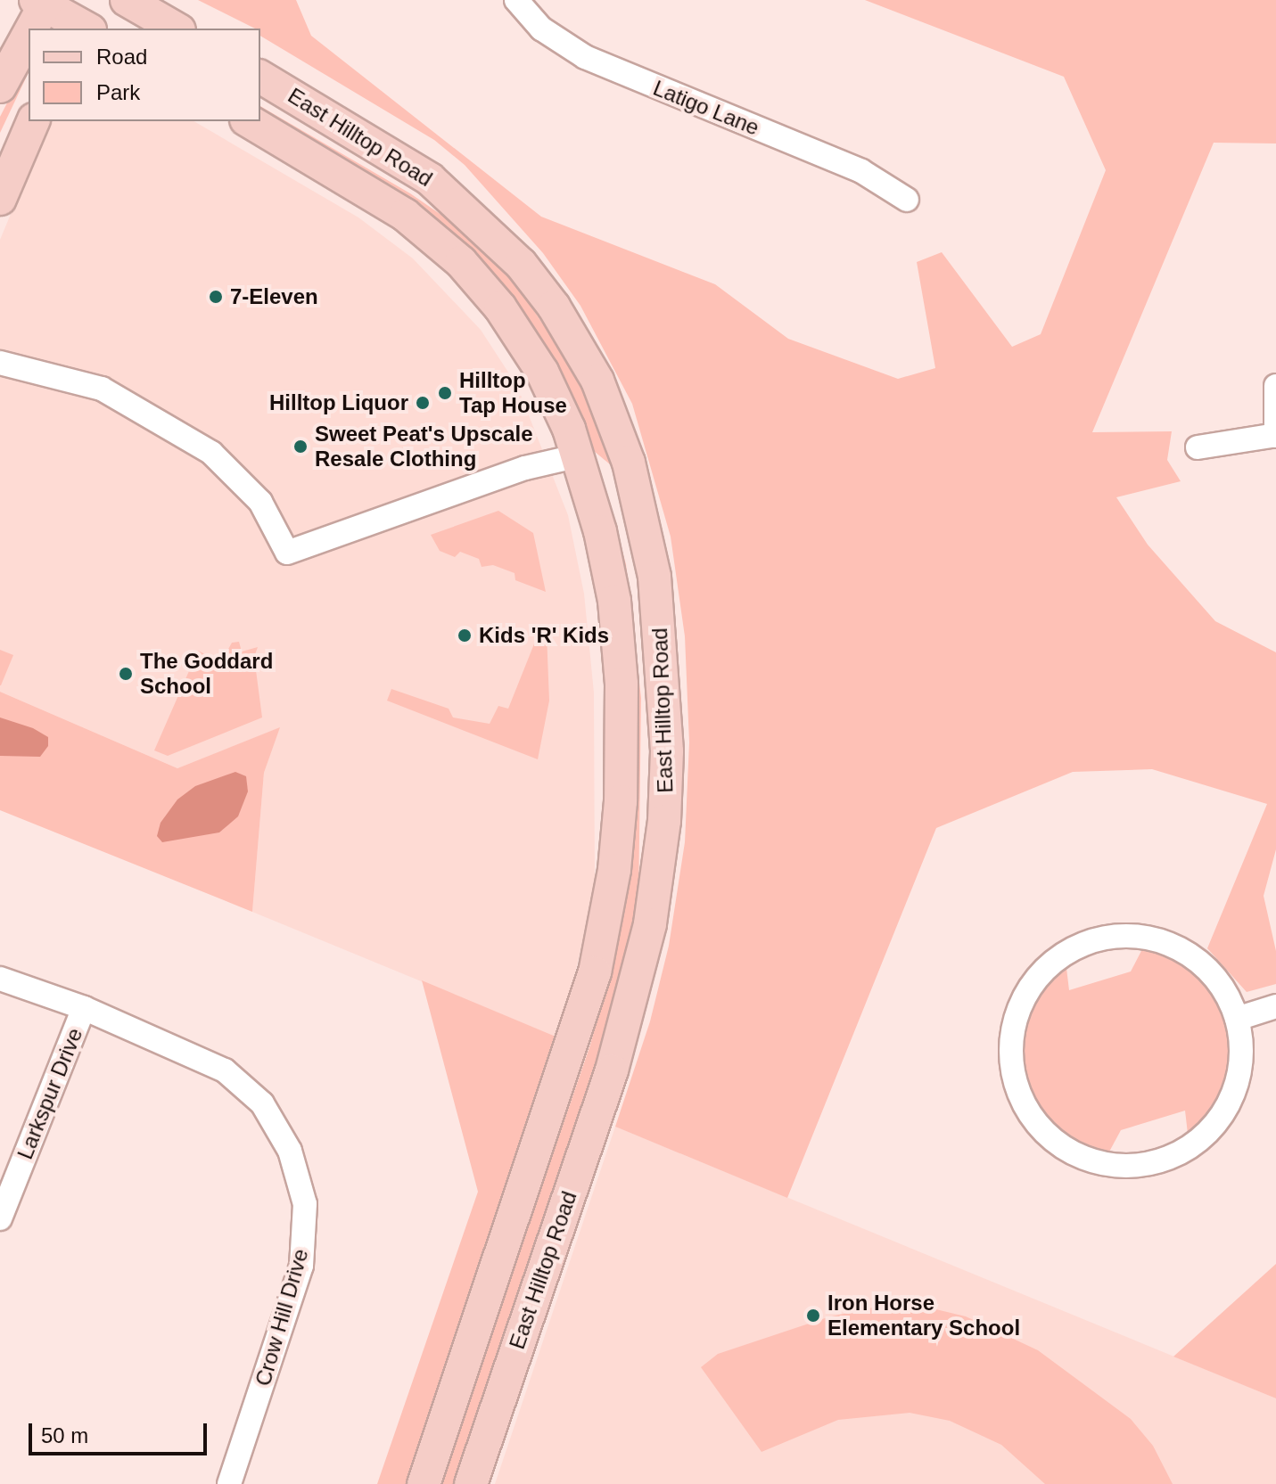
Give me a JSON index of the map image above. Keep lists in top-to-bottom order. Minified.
{"streets":{"main road":["East Hilltop Road"],"street":["Latigo Lane","Larkspur Drive","Crow Hill Drive"]},"crossings":[["Larkspur Drive","Crow Hill Drive"]],"places":["7-Eleven","Hilltop Tap House","Hilltop Liquor","Sweet Peat's Upscale Resale Clothing","Kids 'R' Kids","The Goddard School","Iron Horse Elementary School"],"legend":["Road","Park"],"scale_bar":"50 m"}
